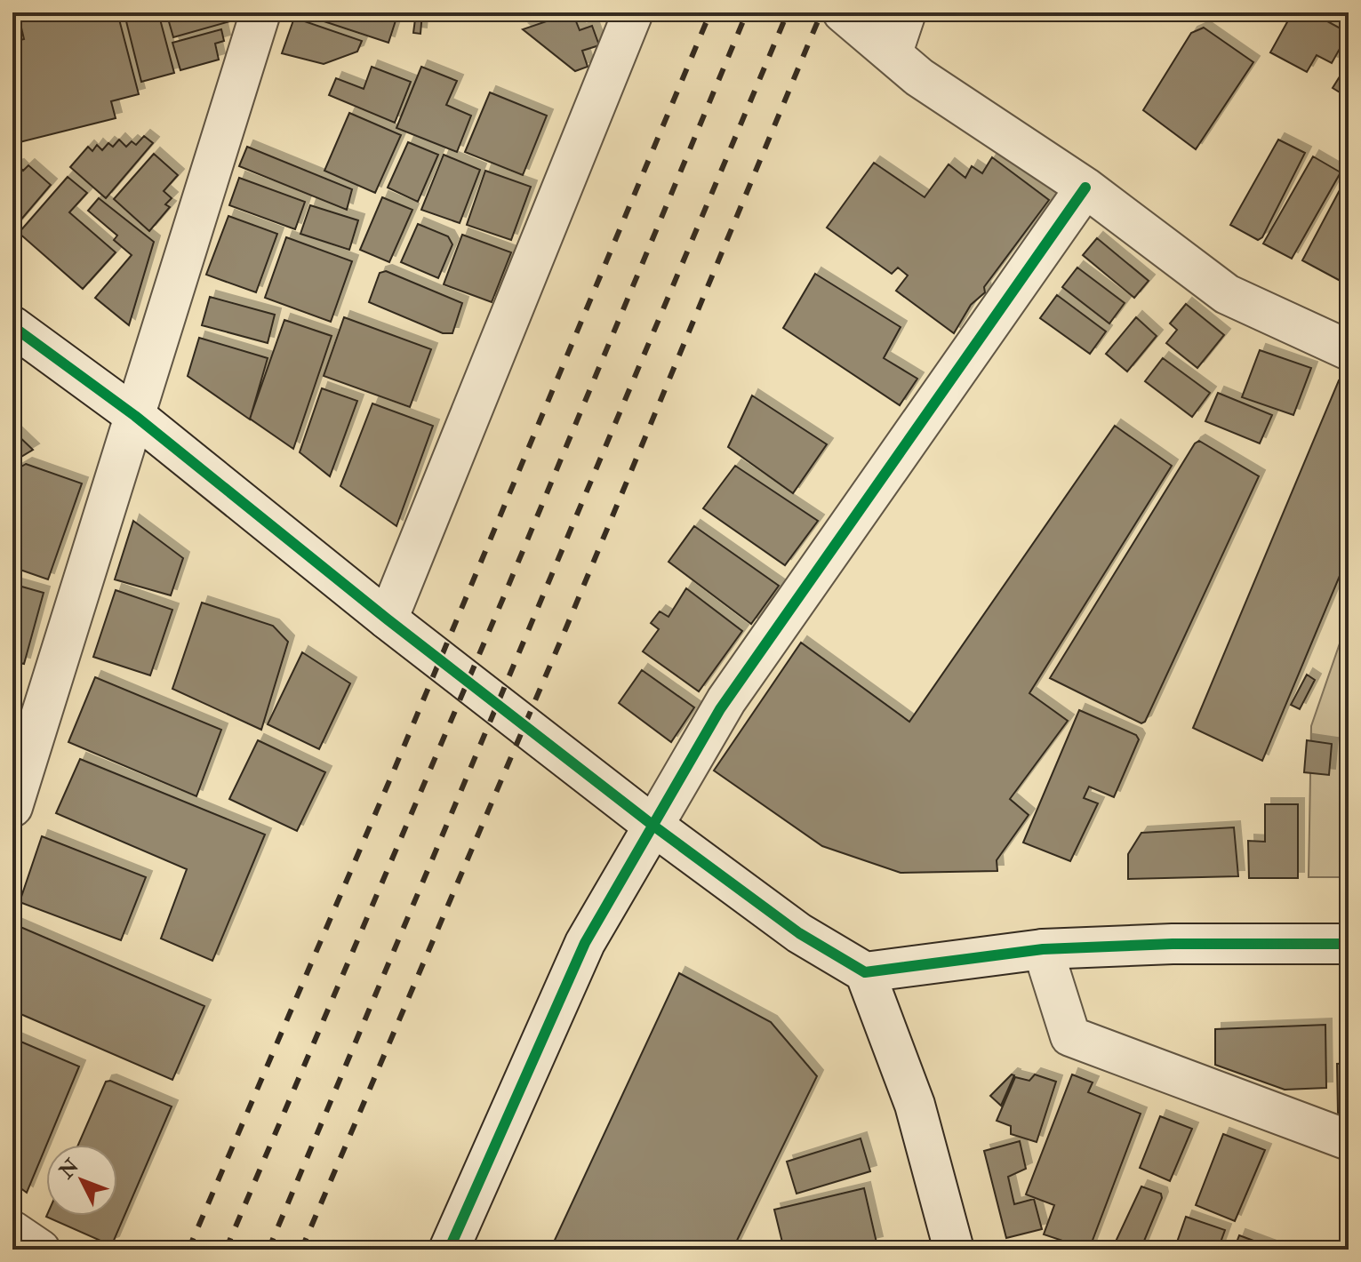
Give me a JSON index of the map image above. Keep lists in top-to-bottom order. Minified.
{"north":"top left"}
